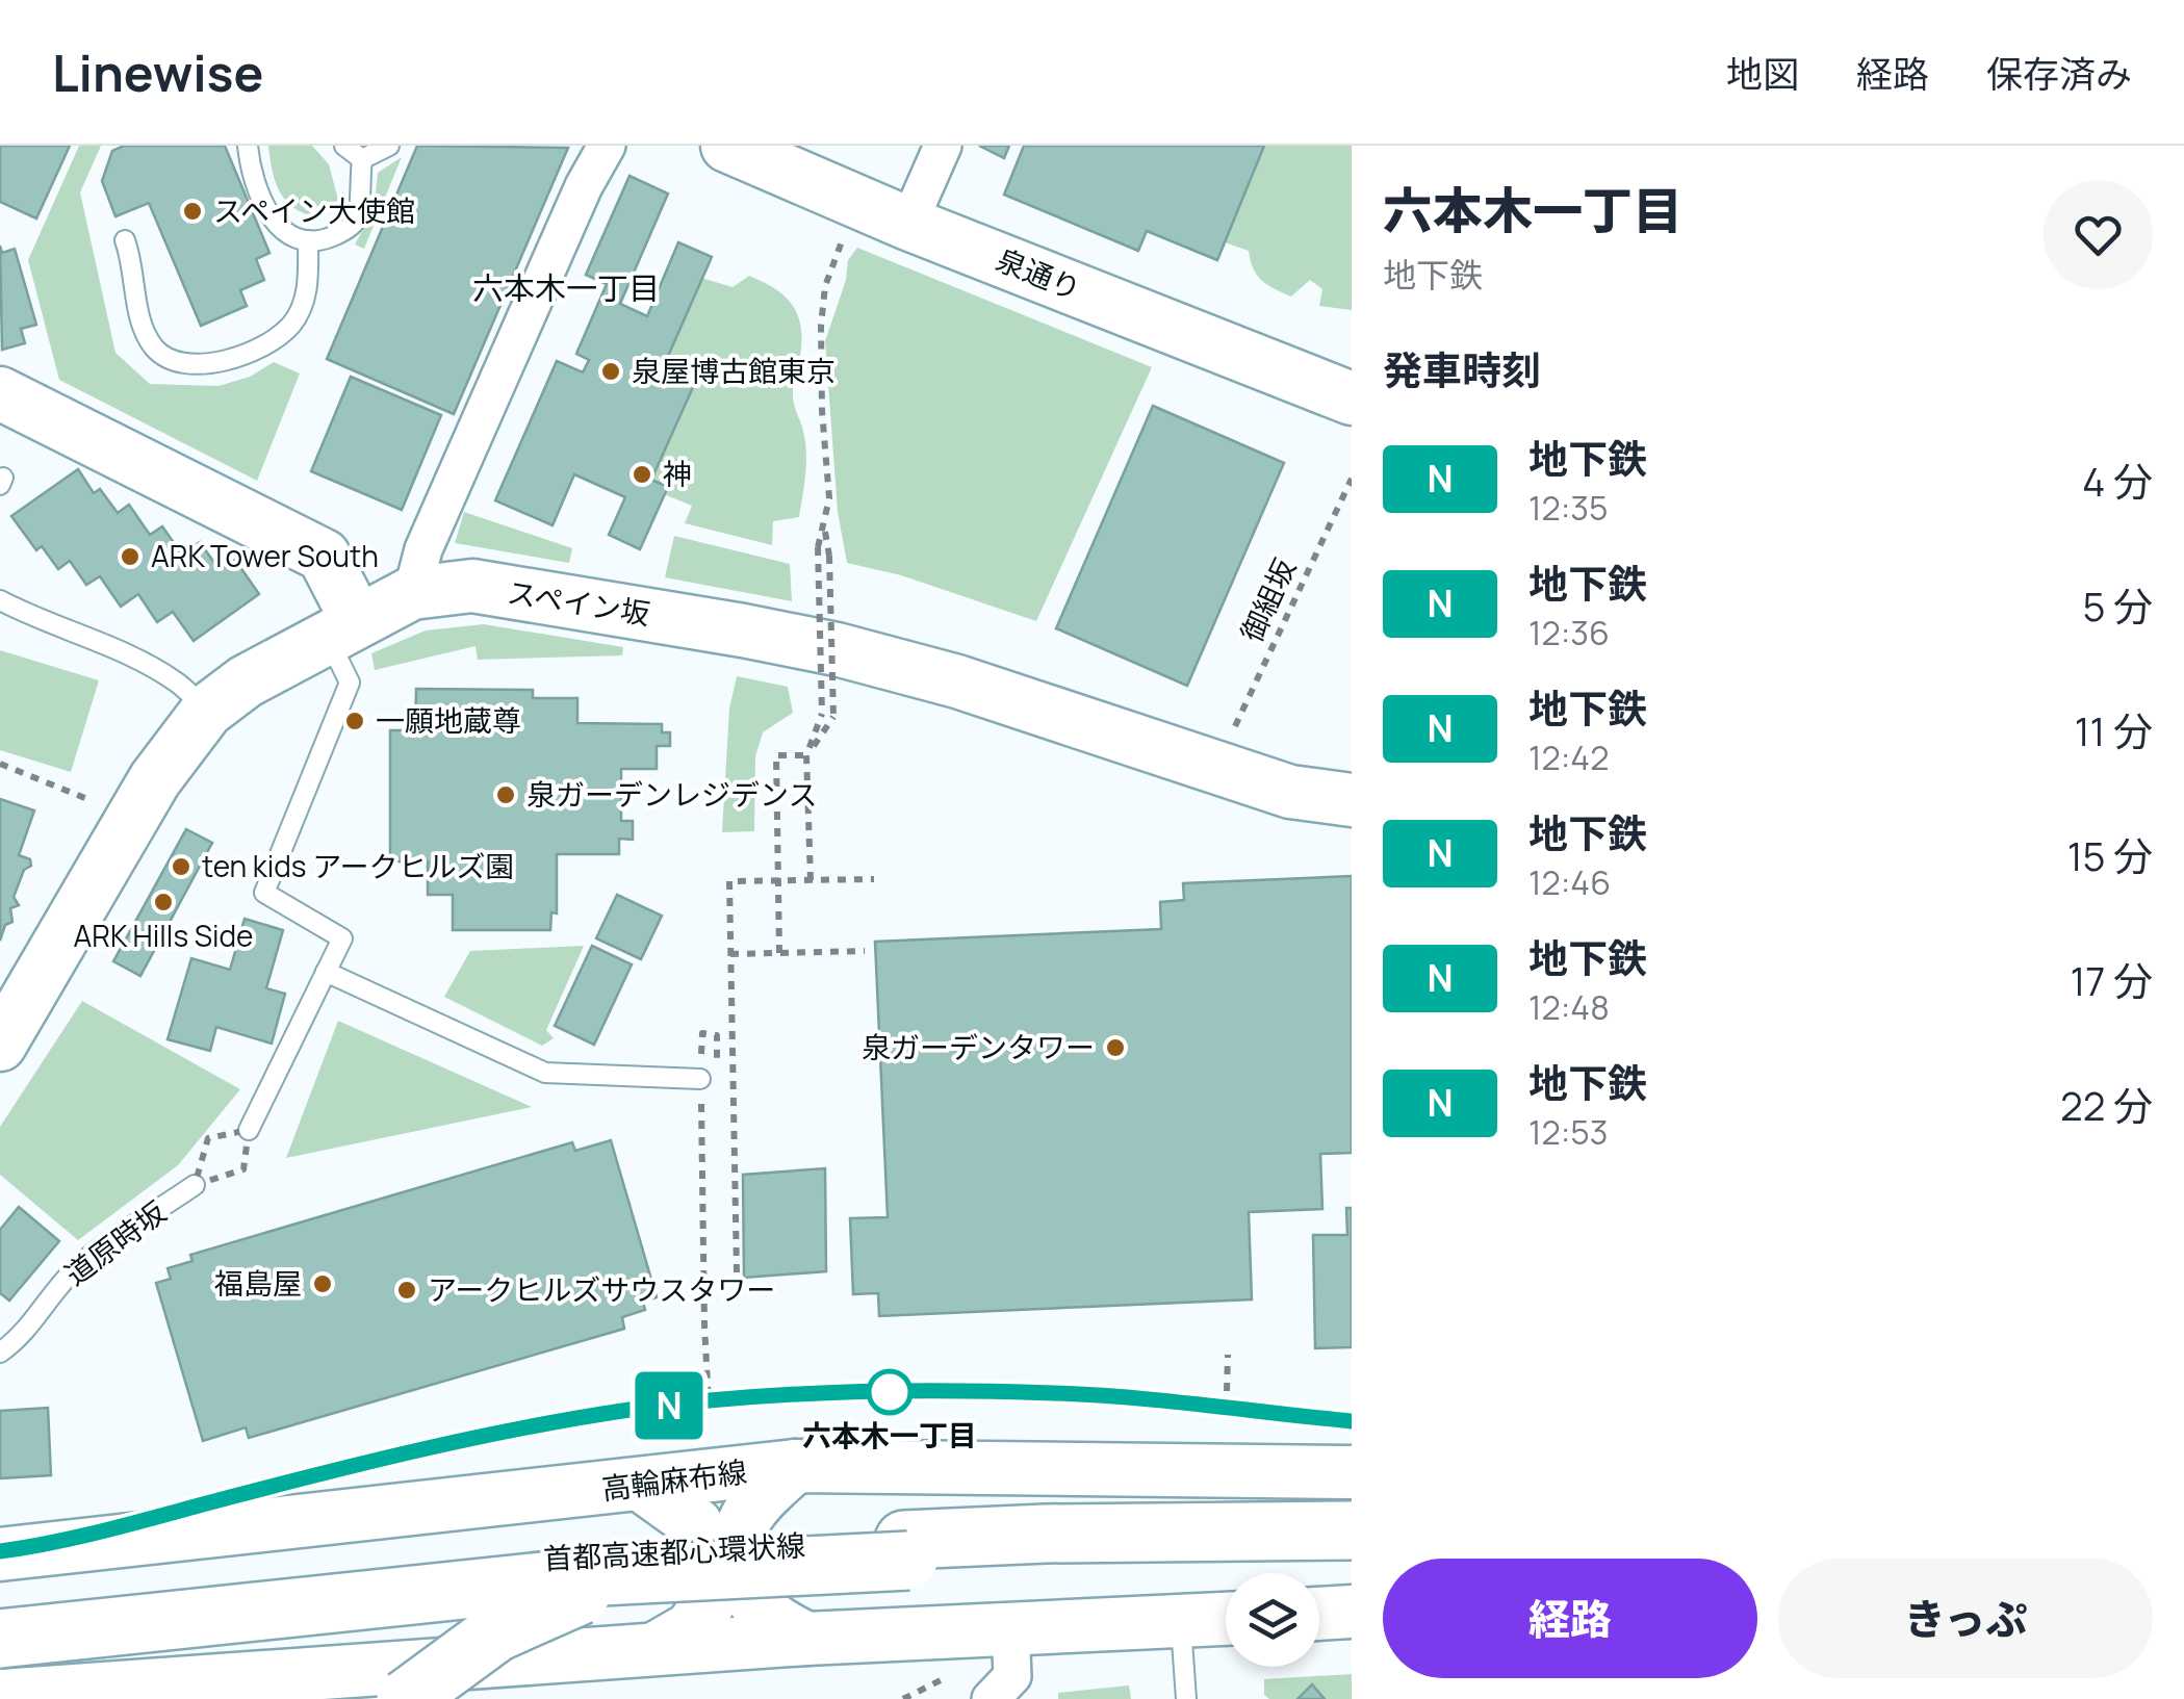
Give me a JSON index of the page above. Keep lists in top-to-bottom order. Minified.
{"streets":{"highway":["首都高速都心環状線"],"main road":["泉通り","スペイン坂","高輪麻布線"],"lane":["道原時坂"],"path":["御組坂"]},"districts":["六本木一丁目"],"places":["スペイン大使館","泉屋博古館東京","神","ARK Tower South","一願地蔵尊","泉ガーデンレジデンス","ten kids アークヒルズ園","ARK Hills Side","泉ガーデンタワー","福島屋","アークヒルズサウスタワー","六本木一丁目"],"lines":["metro line N"],"page":{"header":"Linewise","nav":["地図","経路","保存済み"],"on_map":"N","heading":[["六本木一丁目","地下鉄"],"発車時刻"],"list":[{"mark":"N","name":"地下鉄","note":"12:35","value":"4 分"},{"mark":"N","name":"地下鉄","note":"12:36","value":"5 分"},{"mark":"N","name":"地下鉄","note":"12:42","value":"11 分"},{"mark":"N","name":"地下鉄","note":"12:46","value":"15 分"},{"mark":"N","name":"地下鉄","note":"12:48","value":"17 分"},{"mark":"N","name":"地下鉄","note":"12:53","value":"22 分"}],"buttons":["経路","きっぷ"]}}
